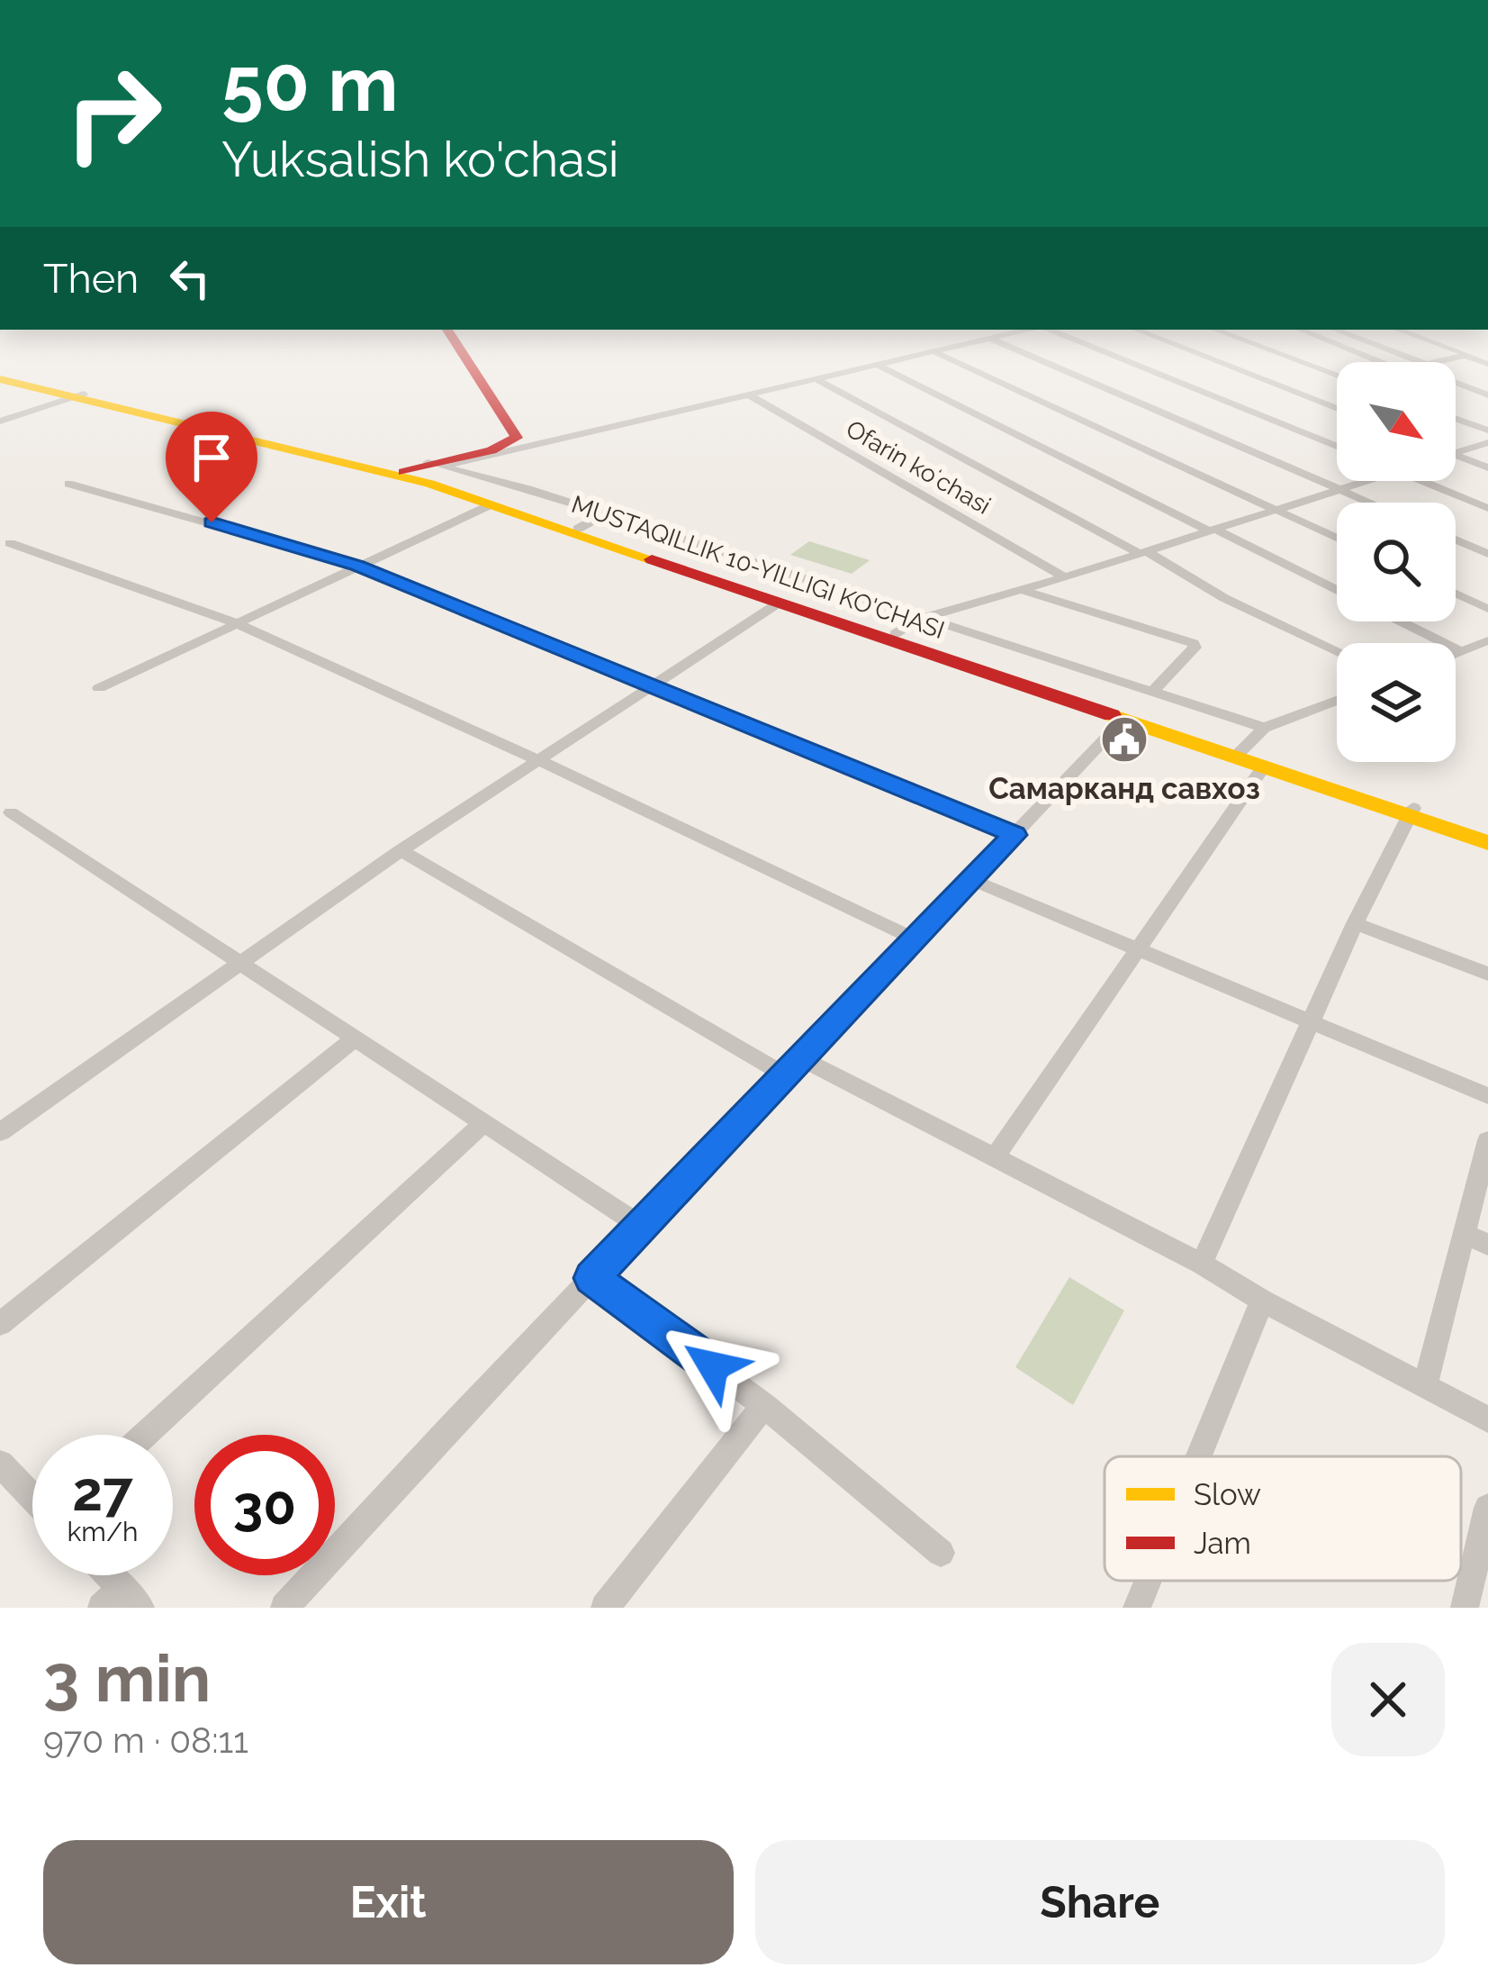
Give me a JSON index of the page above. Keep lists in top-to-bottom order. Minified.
{"streets":{"main road":["MUSTAQILLIK 10-YILLIGI KO'CHASI"],"street":["Ofarin koʻchasi"]},"places":{"public building":["Самарканд савхоз"]},"legend":["Slow","Jam"],"north":"bottom right","page":{"turn":["50 m","Yuksalish ko'chasi"],"then":"Then","speed":"27 km/h","limit":"30","heading":["3 min","970 m · 08:11"],"buttons":["Exit","Share"]}}
